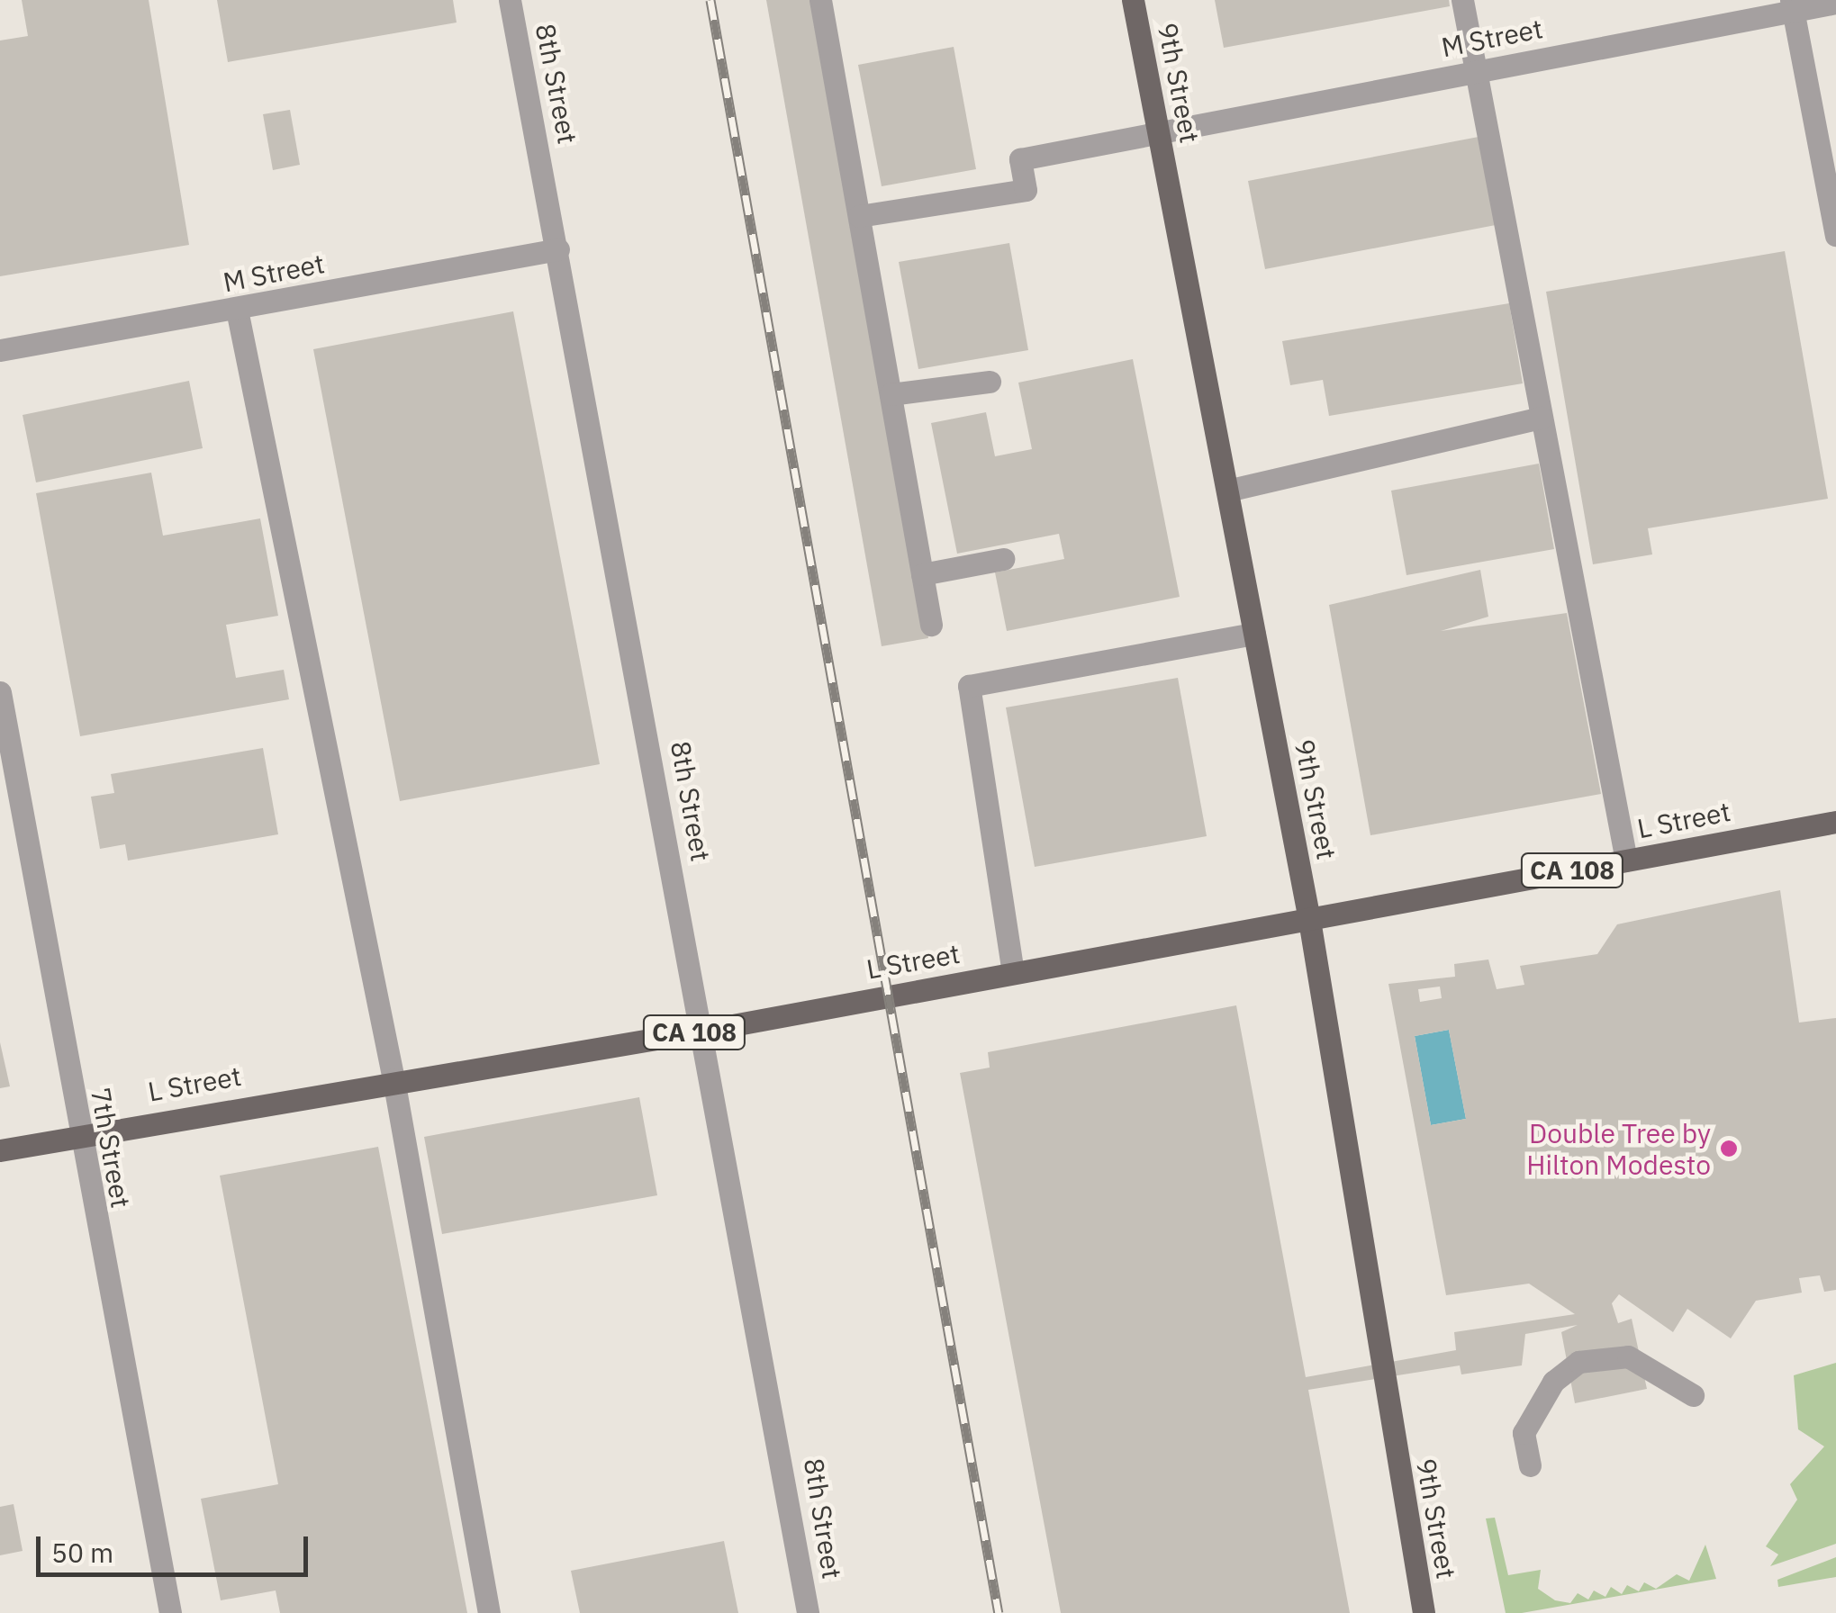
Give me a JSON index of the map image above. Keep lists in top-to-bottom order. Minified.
{"streets":{"main road":["9th Street","L Street","CA 108"],"street":["M Street","8th Street","7th Street"]},"crossings":[["M Street","9th Street"],["M Street","8th Street"],["9th Street","L Street"],["8th Street","L Street"],["L Street","7th Street"]],"places":["Double Tree by Hilton Modesto"],"scale_bar":"50 m"}
